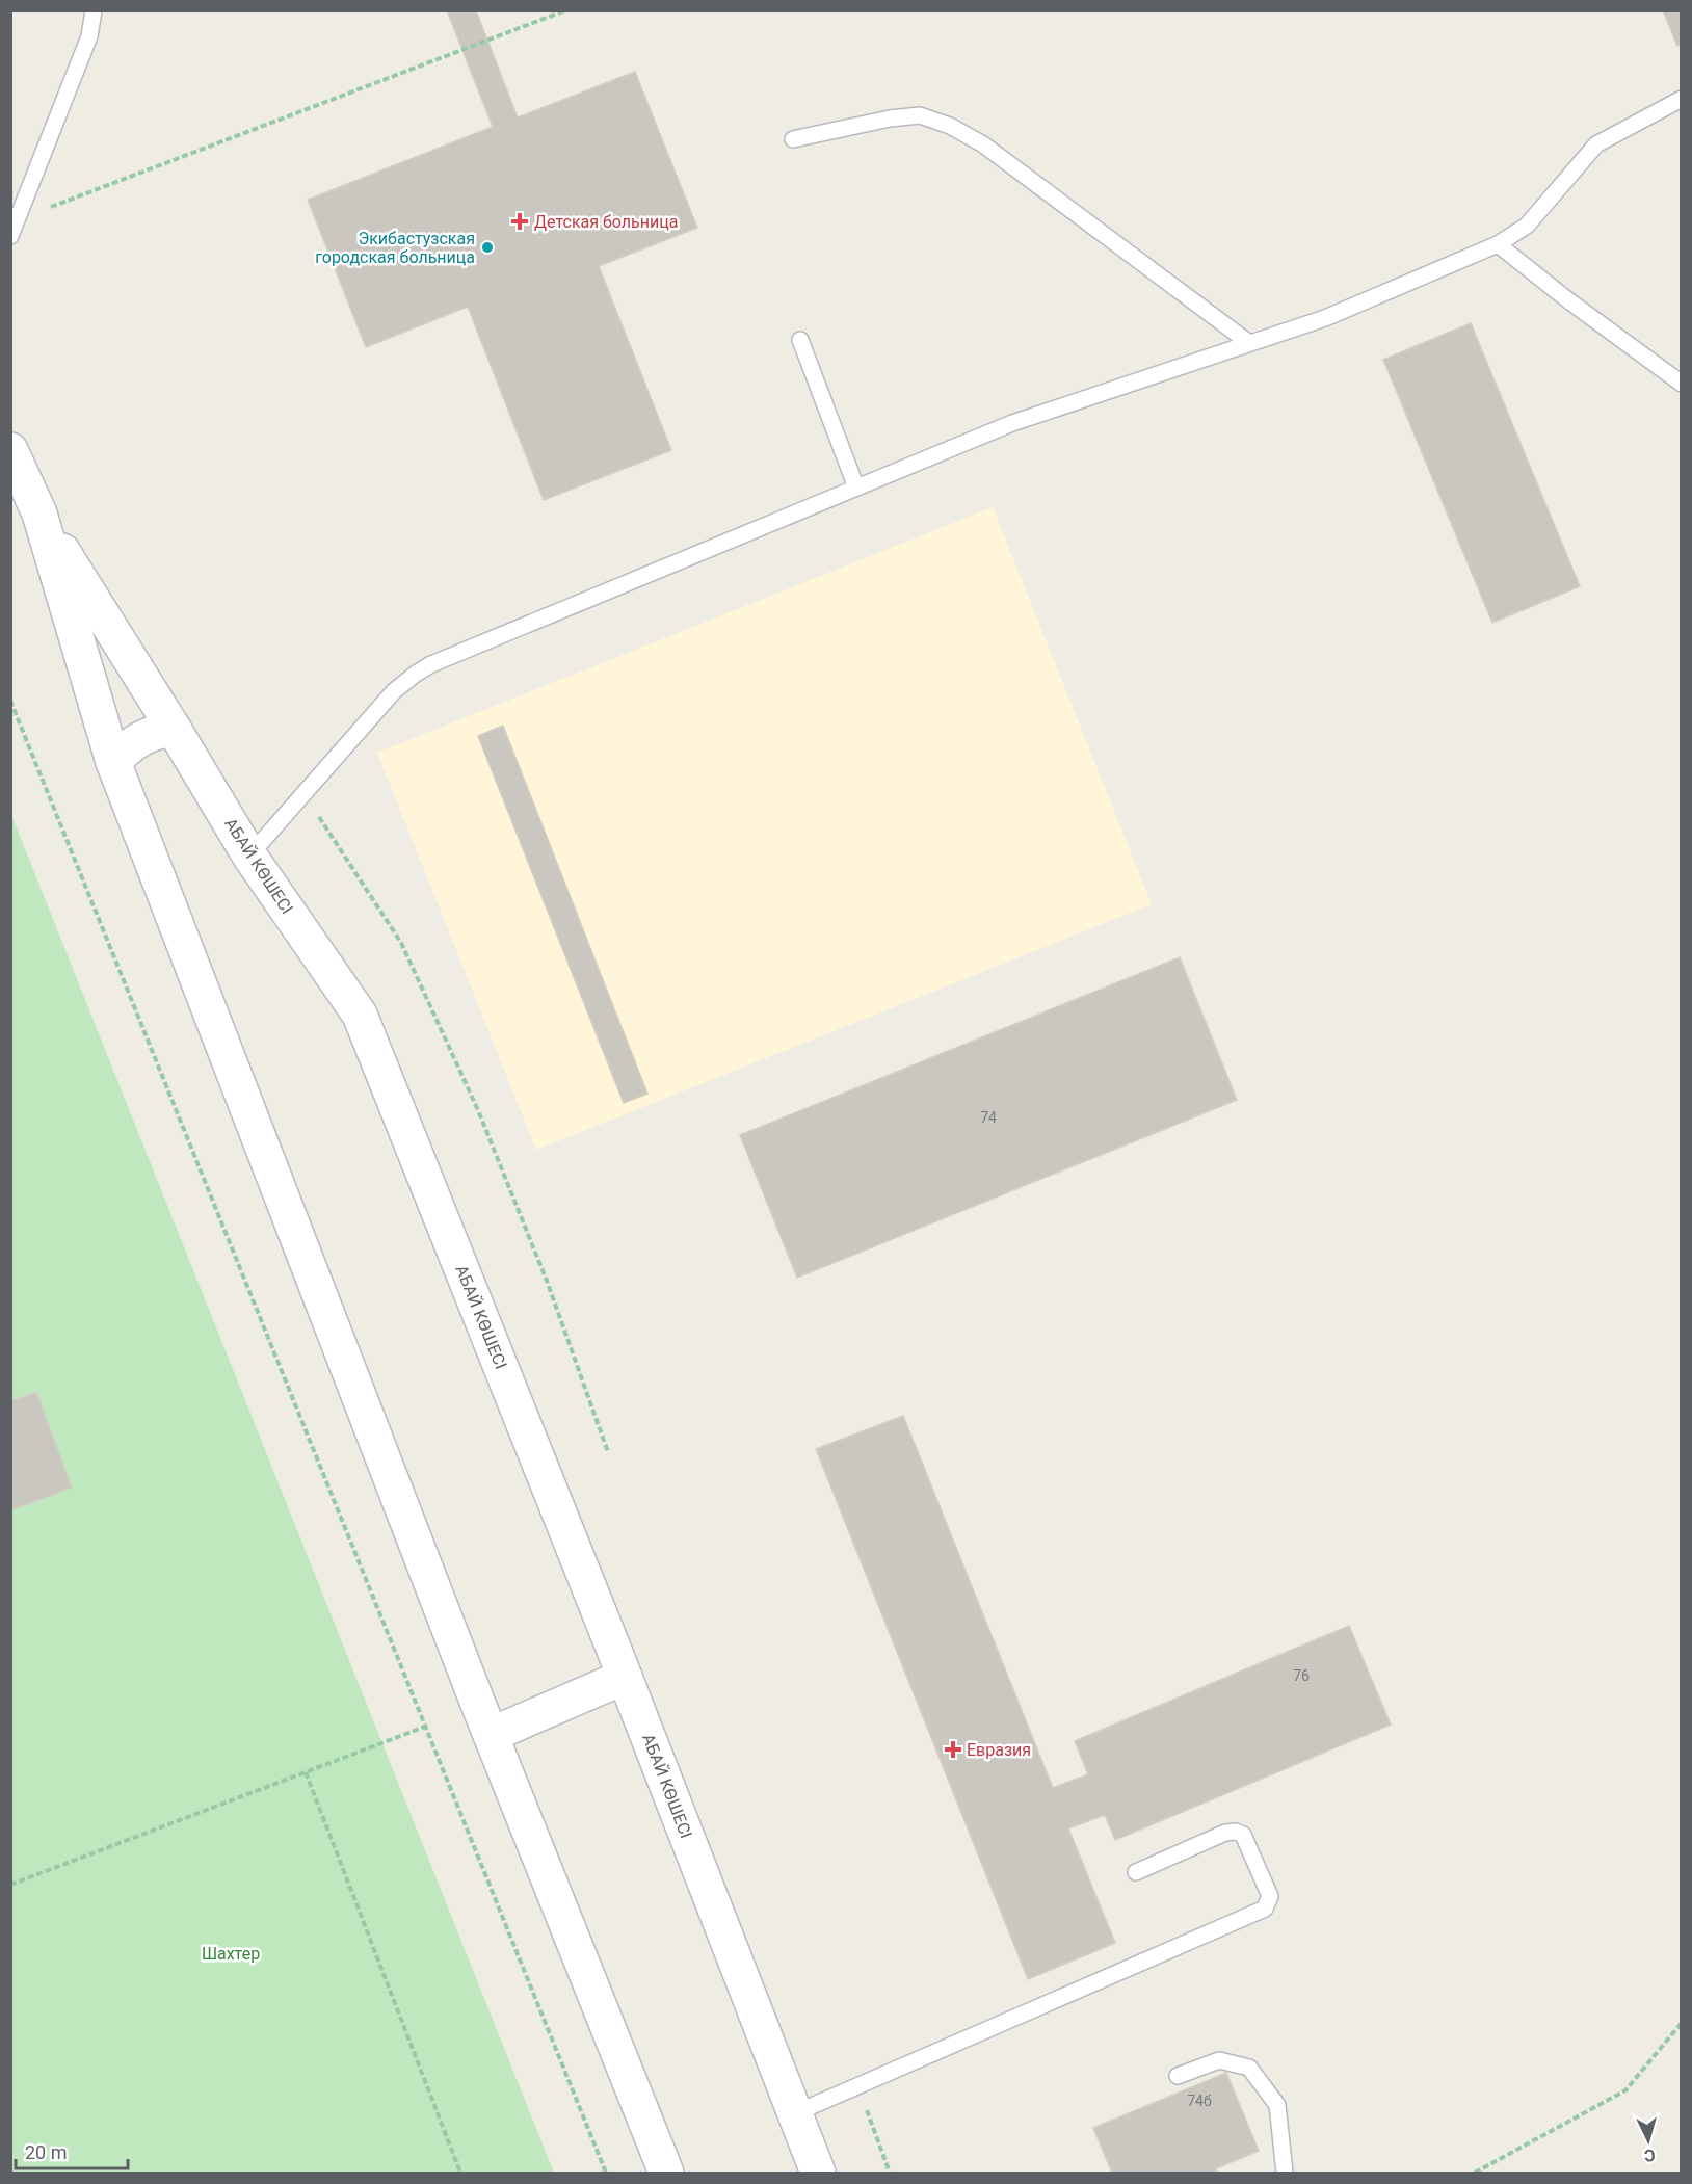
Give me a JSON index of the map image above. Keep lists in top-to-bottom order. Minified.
{"streets":{"main road":["АБАЙ КӨШЕСІ"]},"parks":["Шахтер"],"places":{"health":["Детская больница","Евразия"],"other":["Экибастузская городская больница"]},"house_numbers":["74","76","74б"],"scale_bar":"20 m","north":"bottom"}
